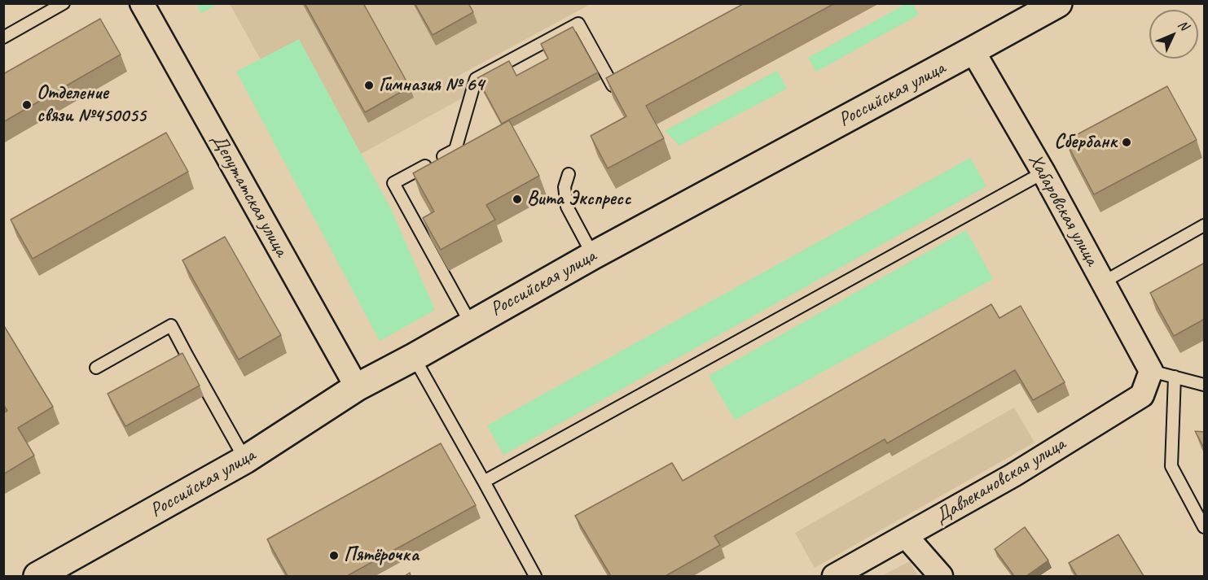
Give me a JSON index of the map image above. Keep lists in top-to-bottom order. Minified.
{"streets":{"main road":["Российская улица"],"street":["Депутатская улица","Хабаровская улица","Давлекановская улица"]},"crossings":[["Российская улица","Депутатская улица"],["Российская улица","Хабаровская улица"],["Хабаровская улица","Давлекановская улица"]],"places":["Гимназия № 64","Отделение связи №450055","Сбербанк","Вита Экспресс","Пятёрочка"],"north":"top right"}
